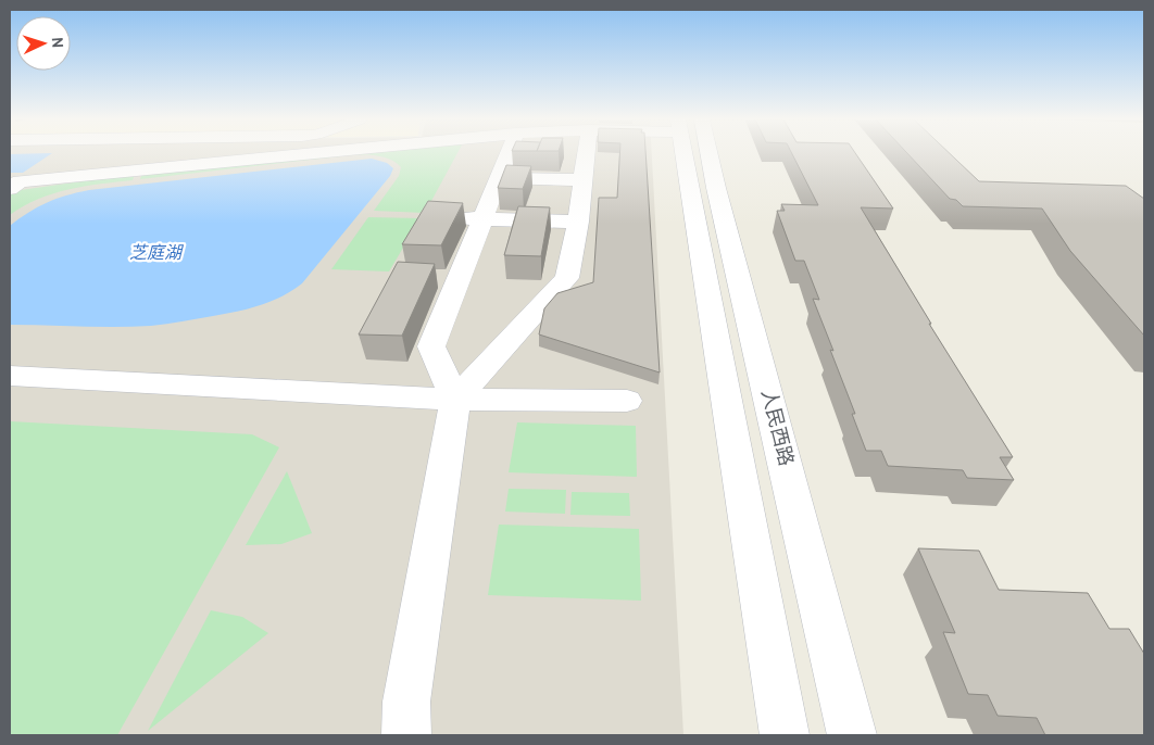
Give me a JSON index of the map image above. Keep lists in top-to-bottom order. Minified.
{"streets":{"street":["人民西路"]},"water":["芝庭湖"],"north":"right"}
